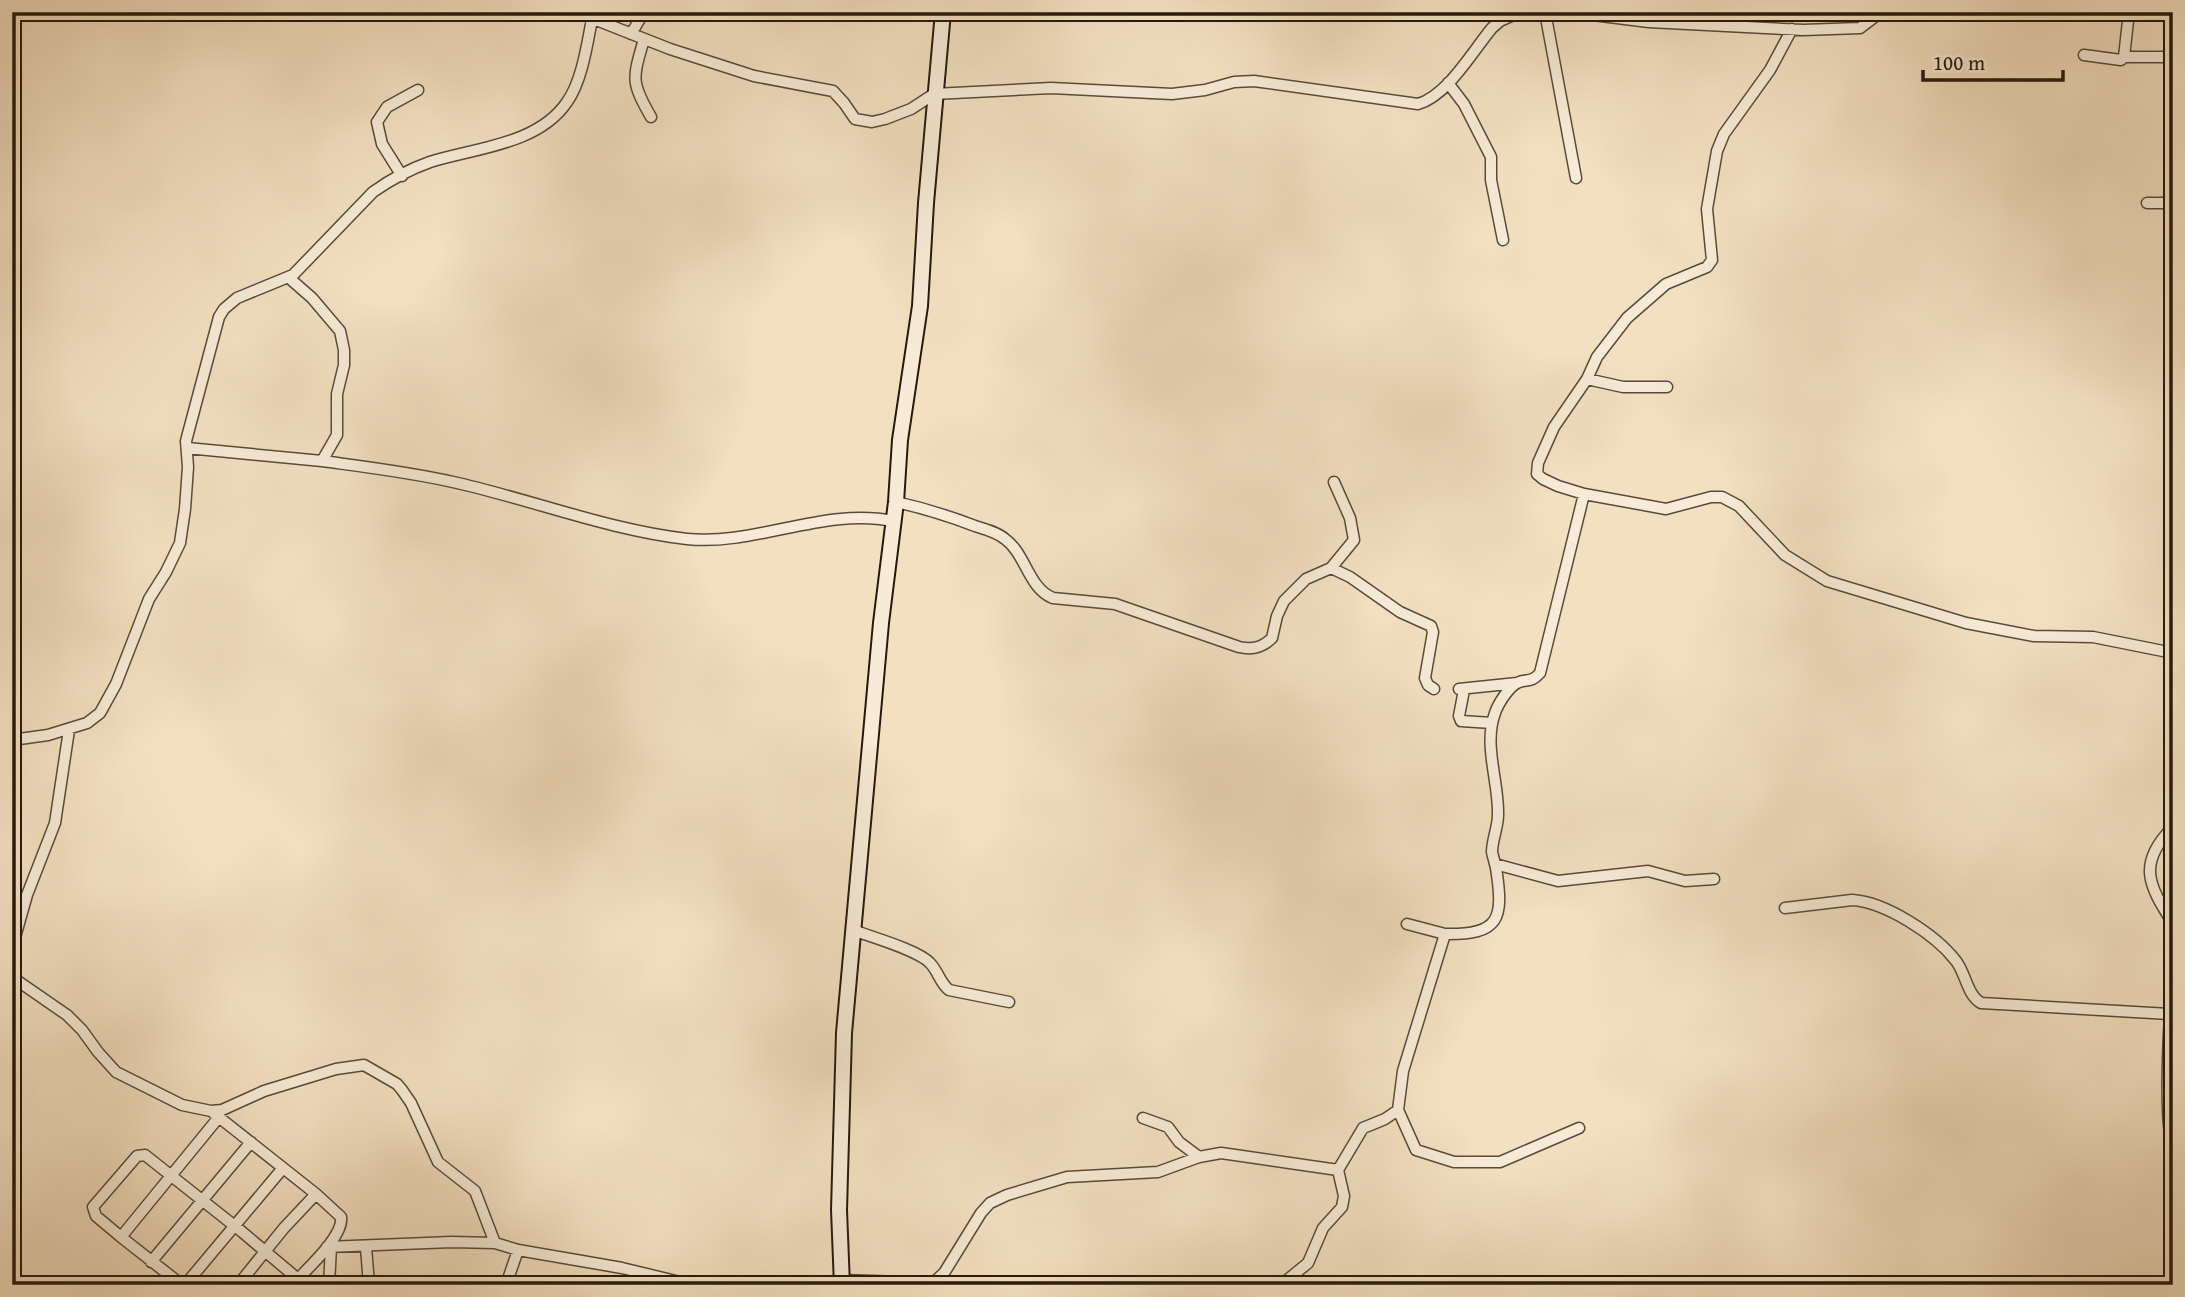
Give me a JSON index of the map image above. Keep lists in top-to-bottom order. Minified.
{"scale_bar":"100 m"}
